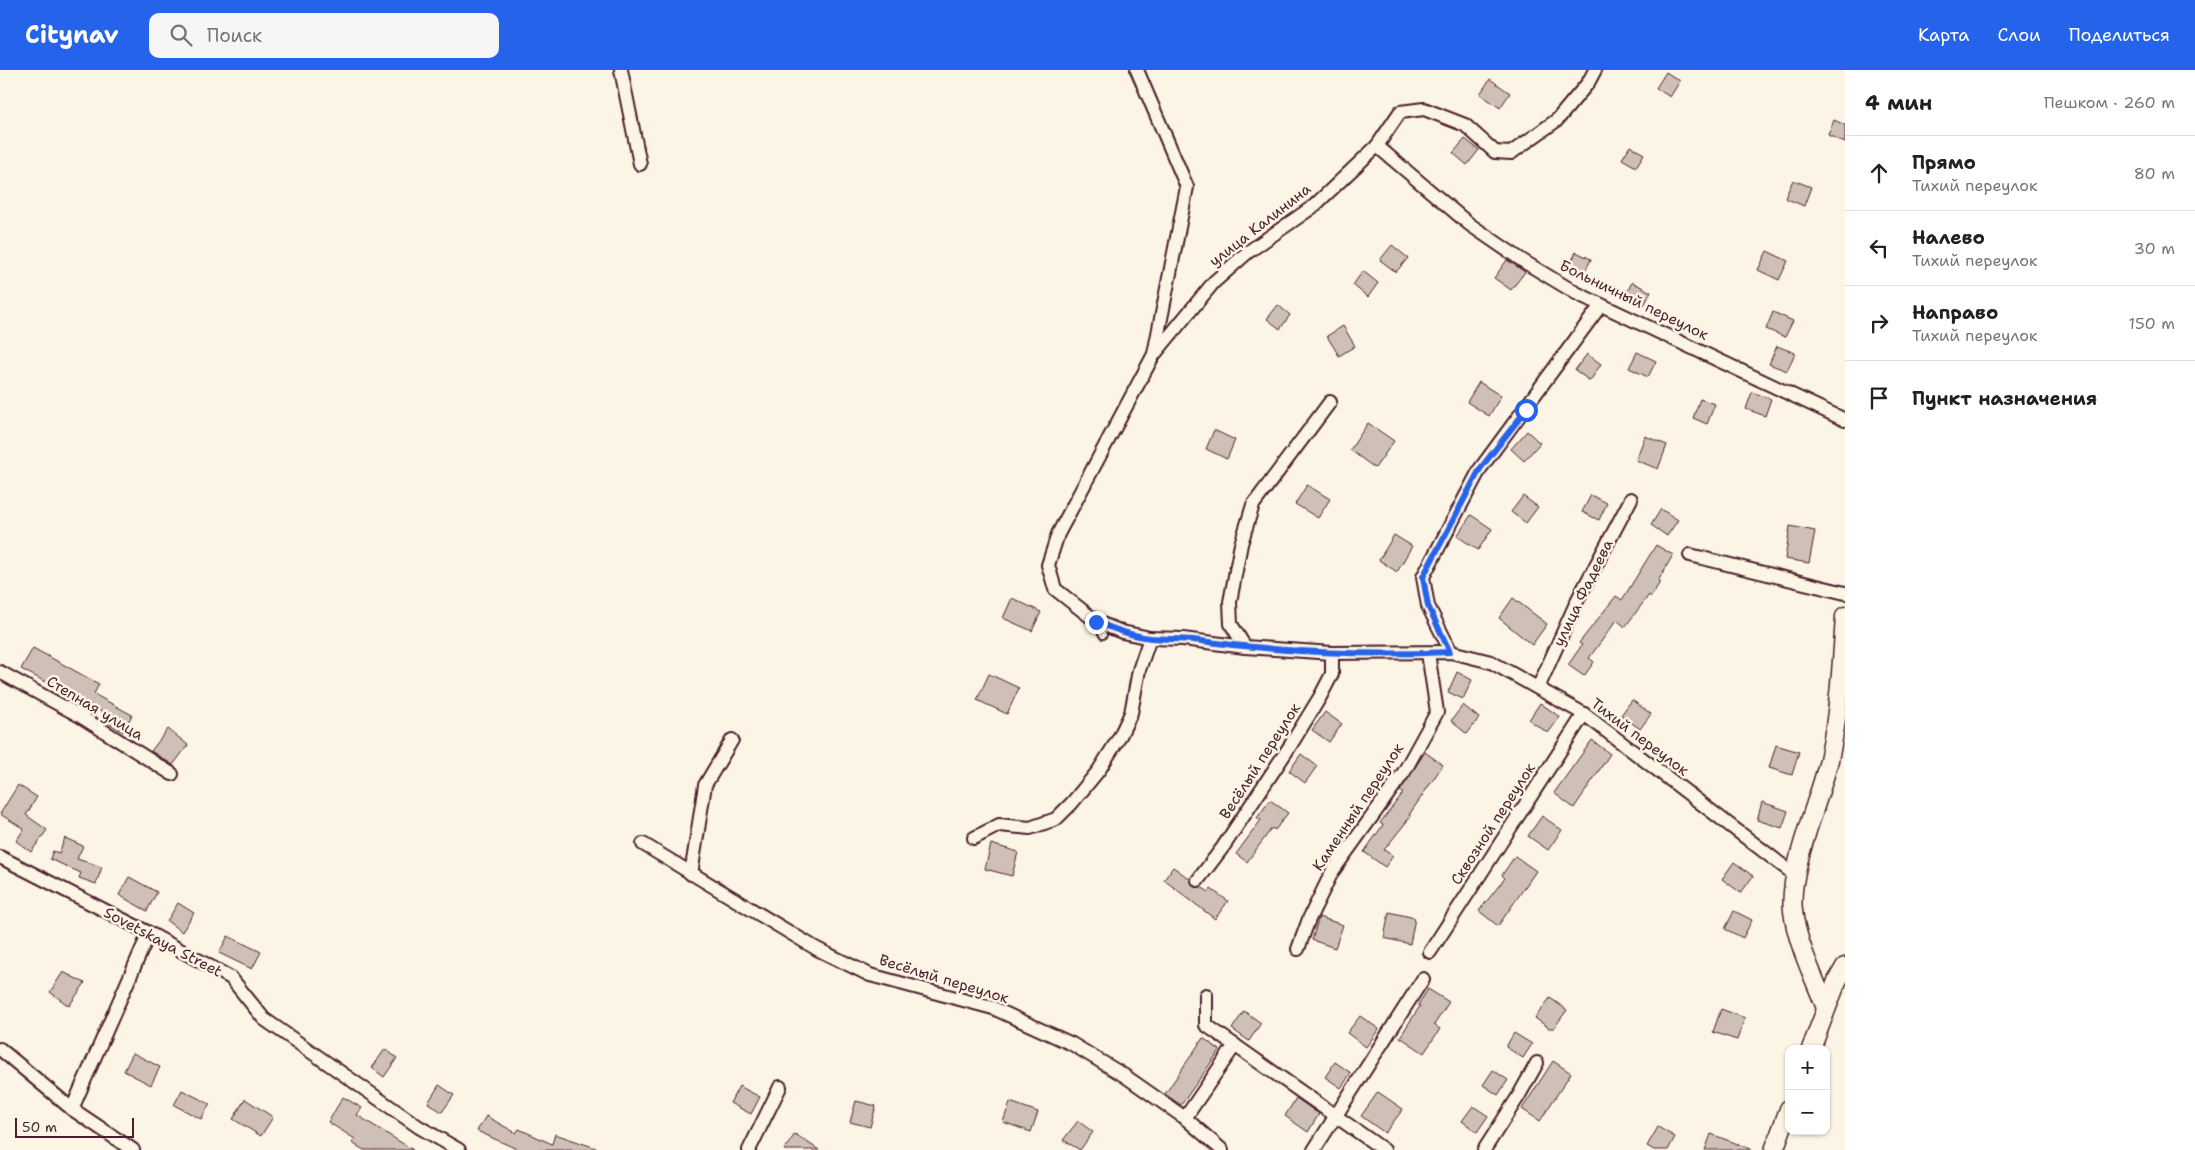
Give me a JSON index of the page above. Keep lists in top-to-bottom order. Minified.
{"streets":{"street":["улица Калинина","Больничный переулок","улица Фадеева","Степная улица","Тихий переулок","Весёлый переулок","Каменный переулок","Сквозной переулок","Sovetskaya Street"]},"crossings":[["улица Калинина","Больничный переулок"],["улица Калинина","Тихий переулок"],["улица Фадеева","Тихий переулок"],["Тихий переулок","Весёлый переулок"],["Тихий переулок","Каменный переулок"],["Тихий переулок","Сквозной переулок"]],"scale_bar":"50 m","page":{"header":"Citynav","search":"Поиск","nav":["Карта","Слои","Поделиться"],"heading":["4 мин","Пешком · 260 m"],"list":[["Прямо","Тихий переулок","80 m"],["Налево","Тихий переулок","30 m"],["Направо","Тихий переулок","150 m"],"Пункт назначения"],"map_buttons":["+","−"],"scale":"50 m"}}
